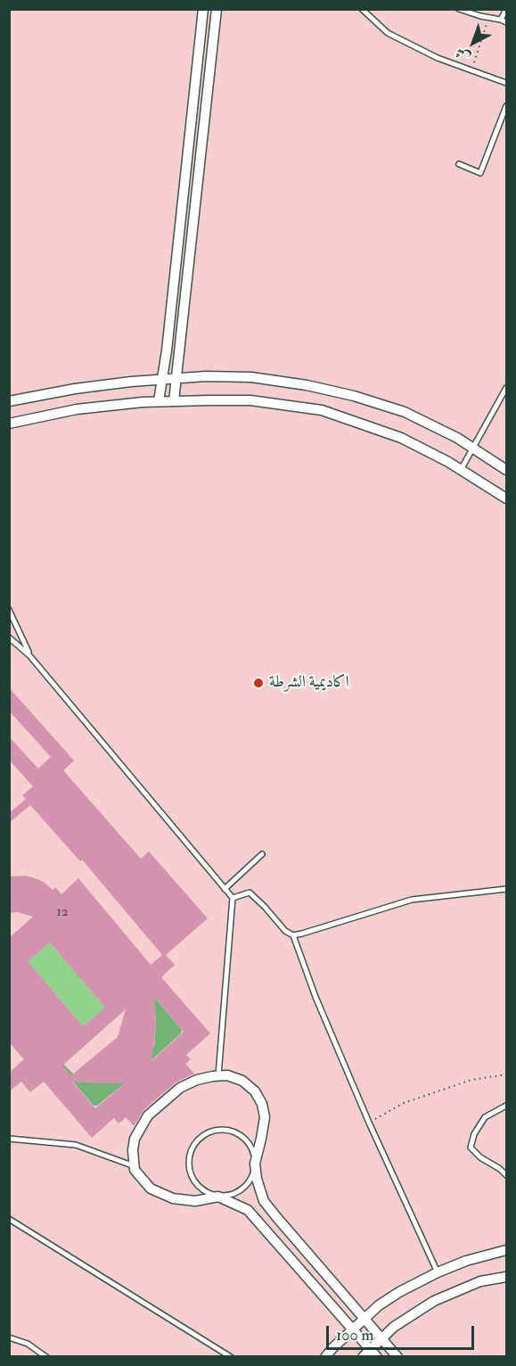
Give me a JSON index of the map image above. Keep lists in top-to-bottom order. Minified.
{"places":["اكاديمية الشرطة"],"house_numbers":["12"],"scale_bar":"100 m","north":"bottom left"}
